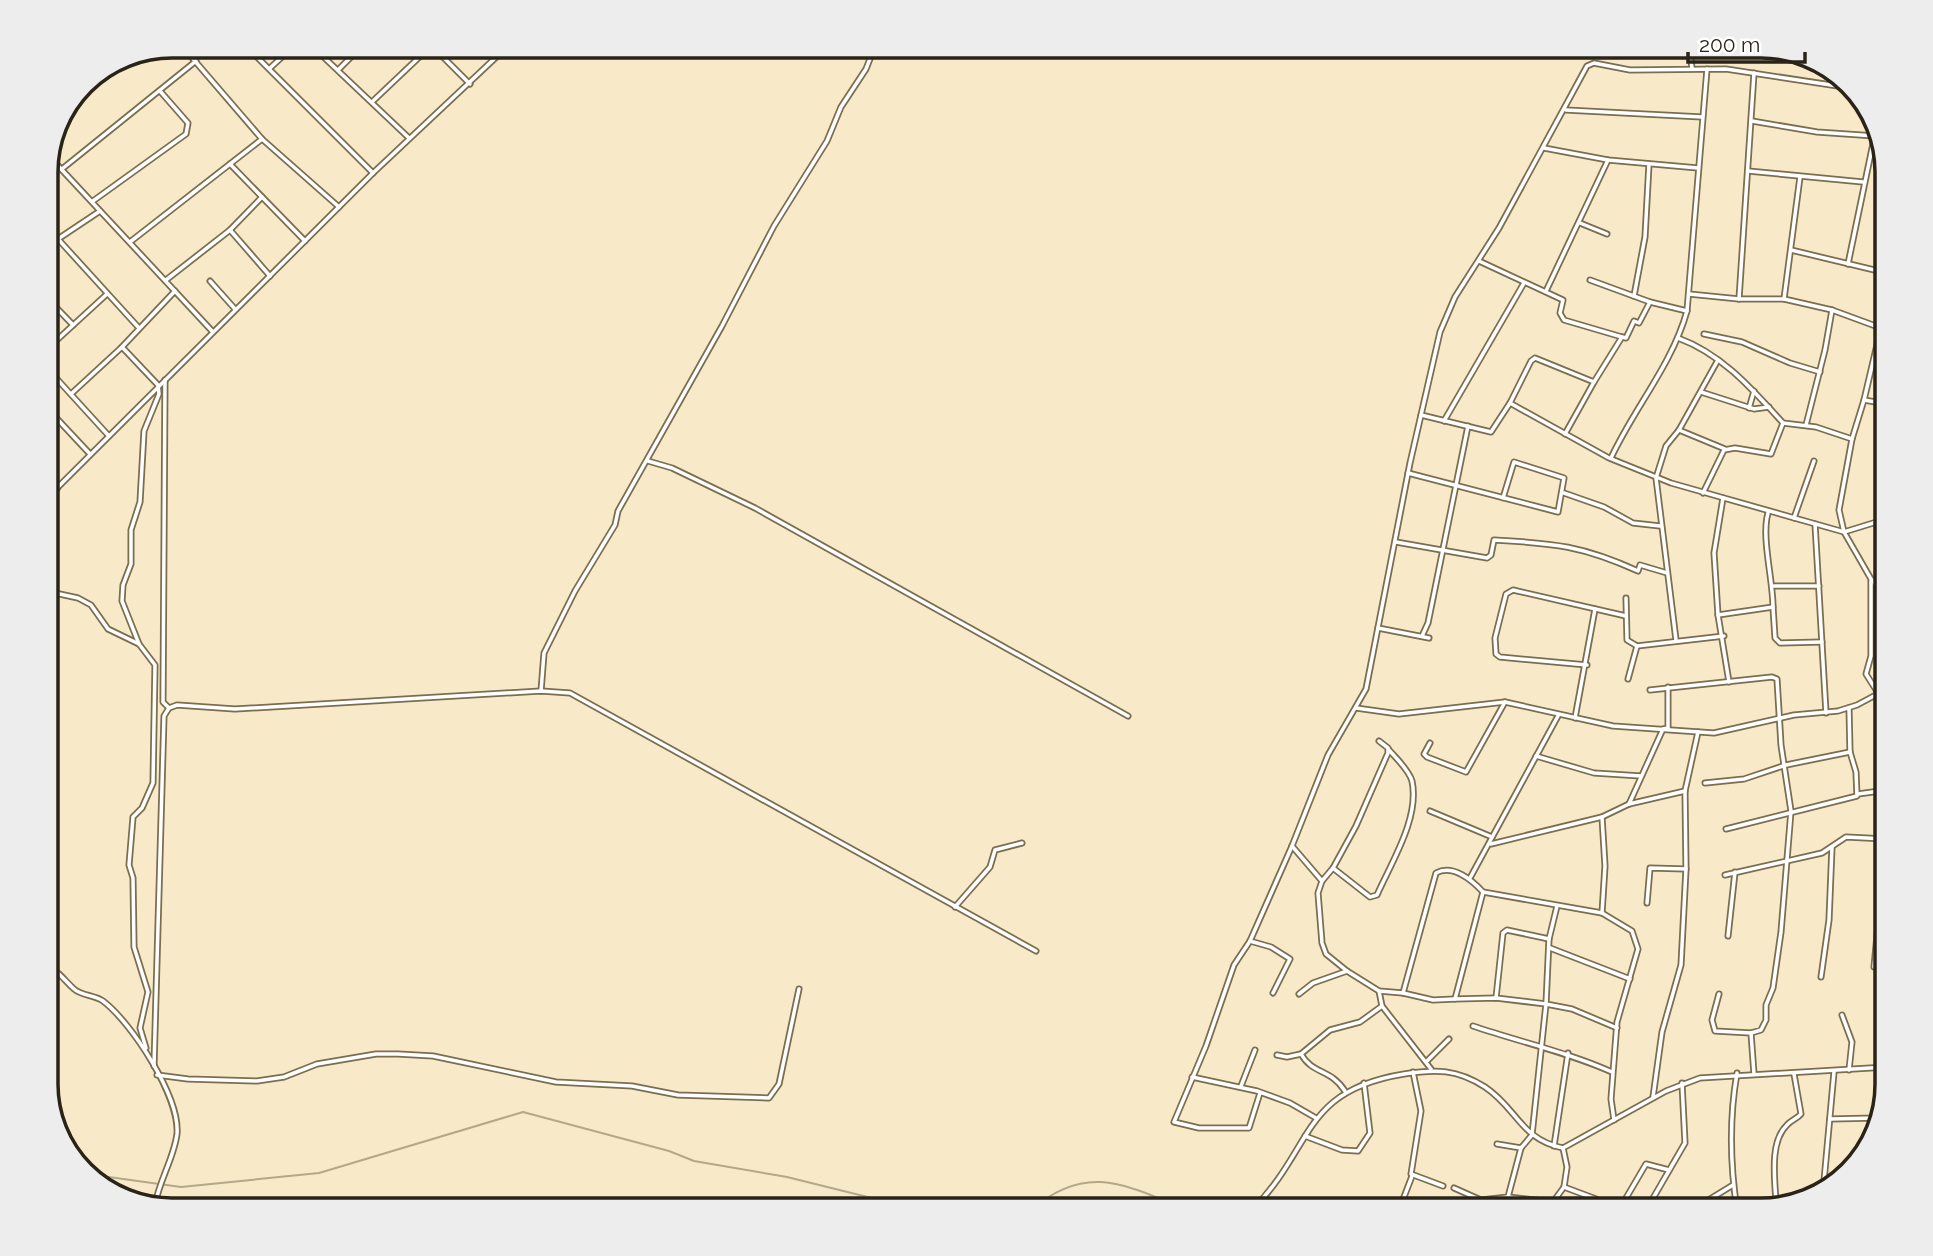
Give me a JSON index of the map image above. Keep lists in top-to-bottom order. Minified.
{"scale_bar":"200 m"}
